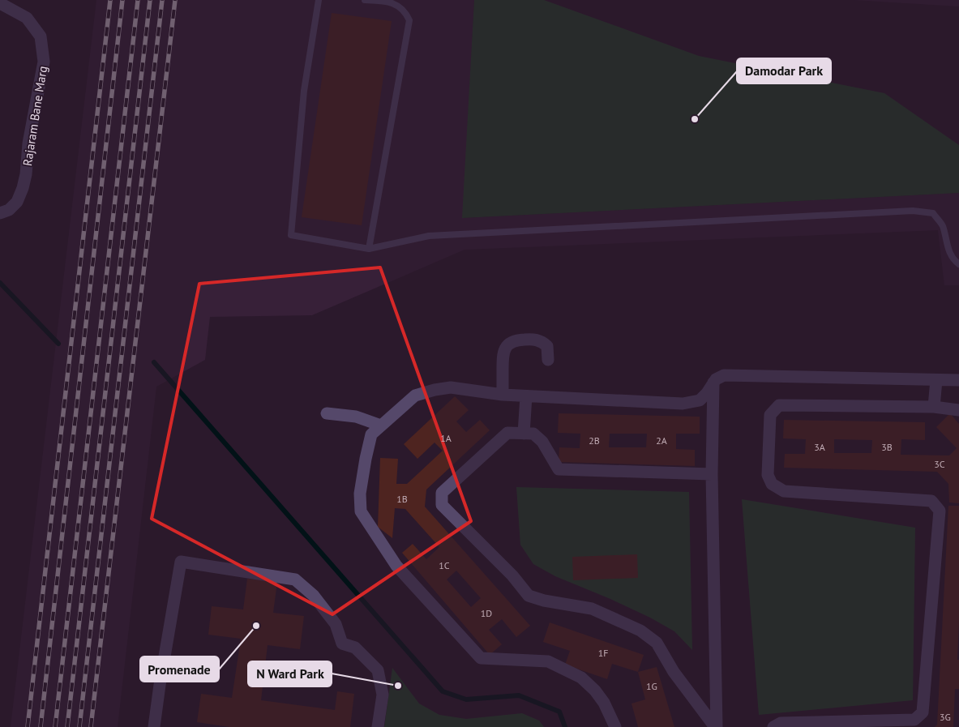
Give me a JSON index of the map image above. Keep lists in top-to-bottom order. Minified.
{"streets":{"street":["Rajaram Bane Marg"]},"places":["Damodar Park","Promenade","N Ward Park"],"house_numbers":["1A","2B","2A","3A","3B","3C","1B","1C","1D","1F","1G","3G"]}
